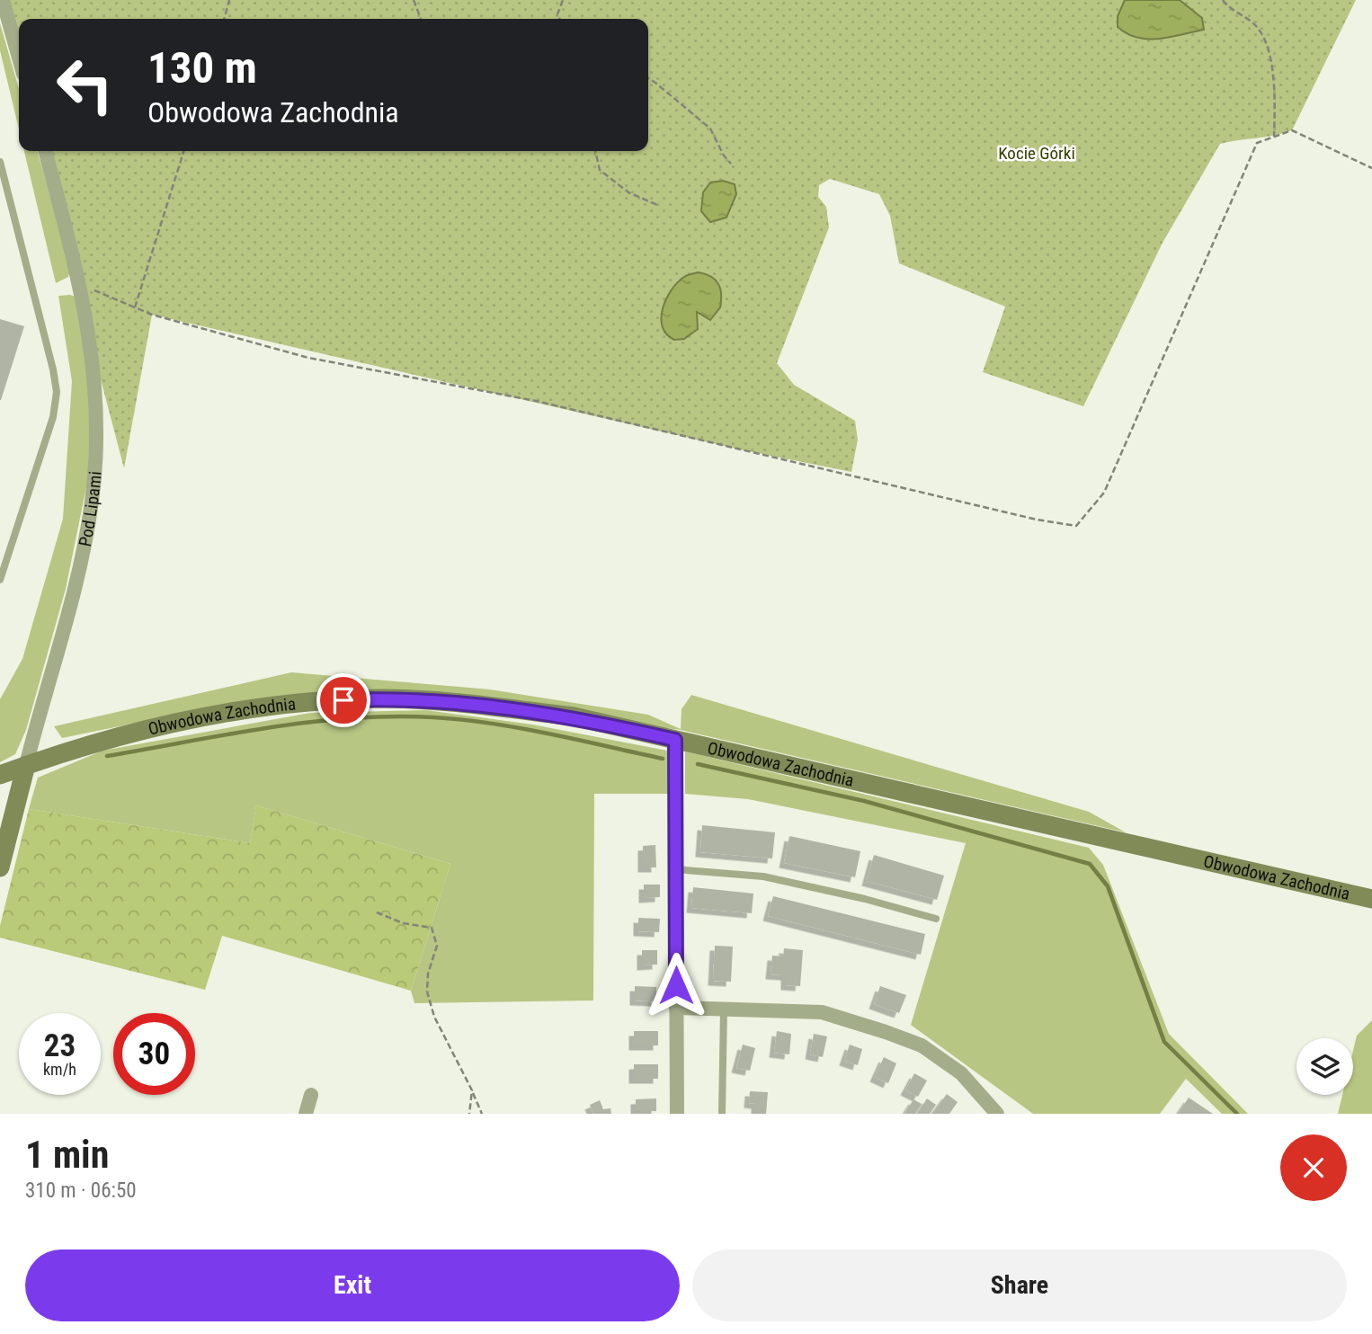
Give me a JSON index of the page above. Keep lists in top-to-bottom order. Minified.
{"streets":{"main road":["Pod Lipami","Obwodowa Zachodnia"]},"crossings":[["Pod Lipami","Obwodowa Zachodnia"]],"parks":["Kocie Górki"],"page":{"turn":["130 m","Obwodowa Zachodnia"],"speed":"23 km/h","limit":"30","heading":["1 min","310 m · 06:50"],"buttons":["Exit","Share"]}}
